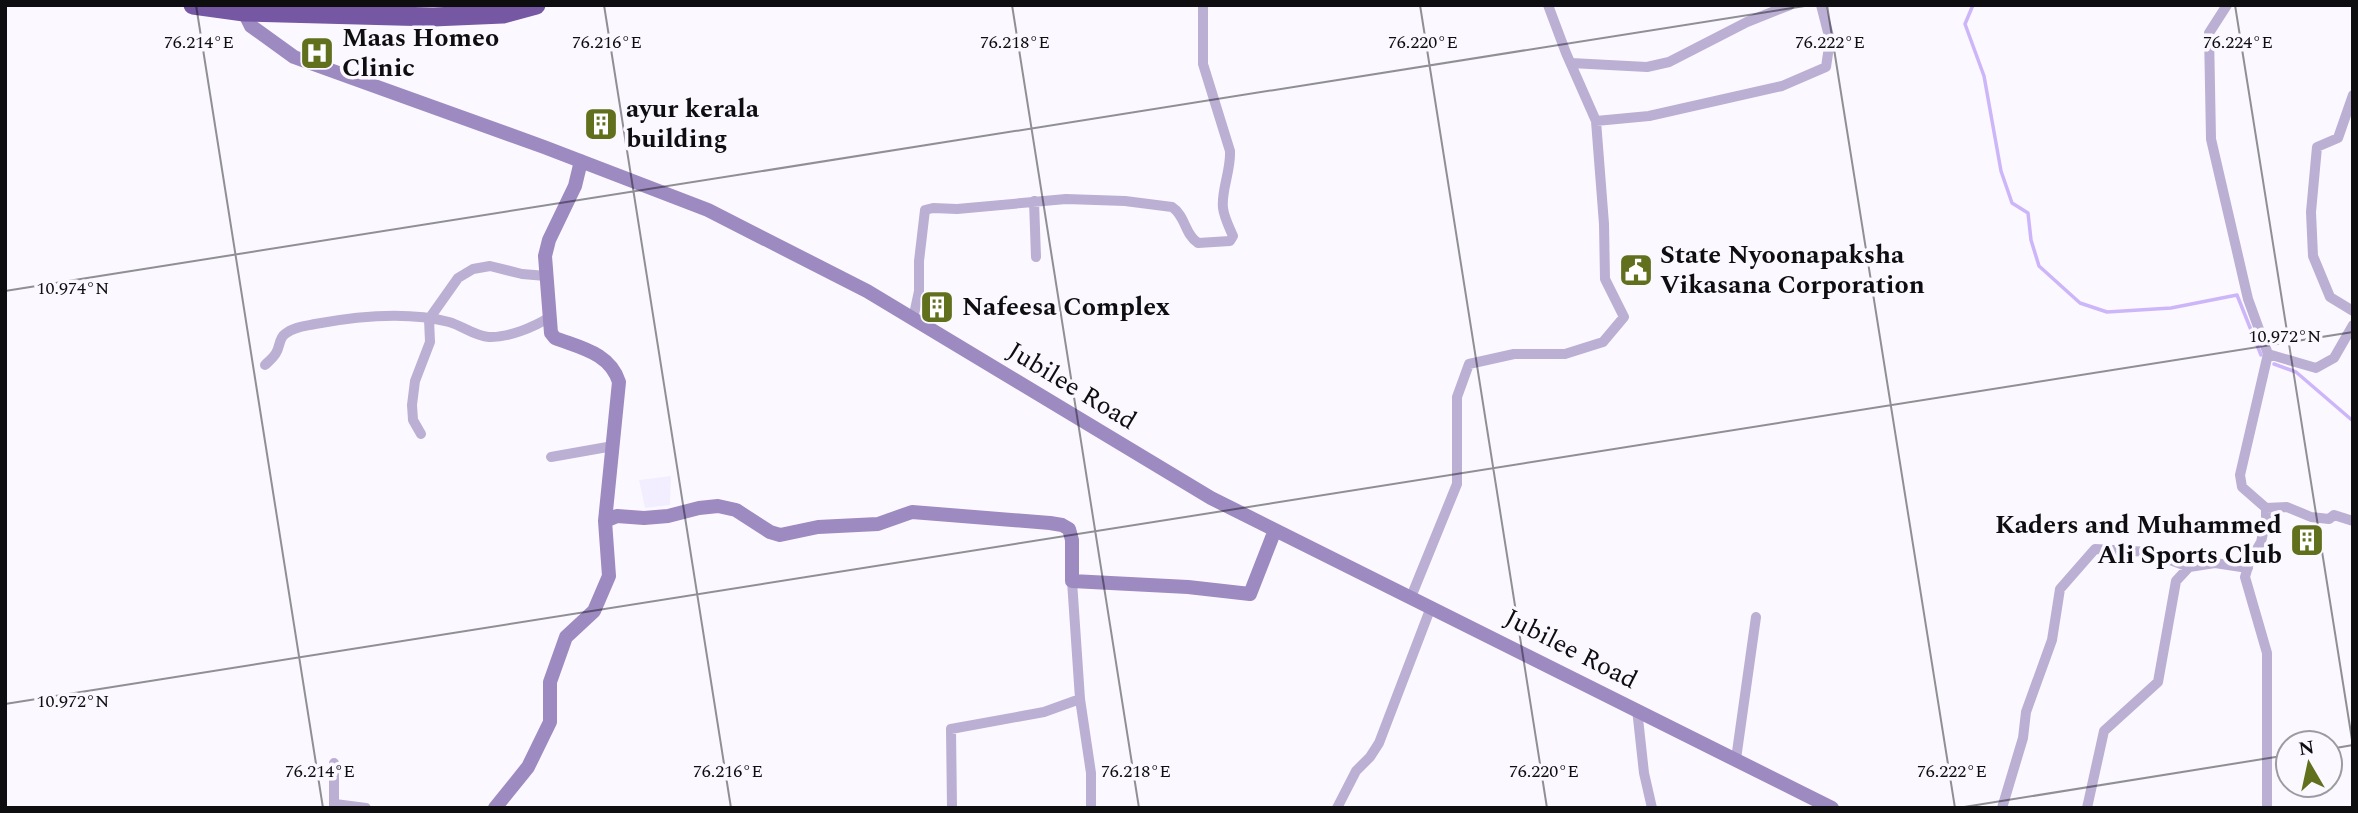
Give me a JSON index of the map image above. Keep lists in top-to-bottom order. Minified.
{"streets":{"main road":["Jubilee Road"]},"places":{"hospital":["Maas Homeo Clinic"],"building":["ayur kerala building","Nafeesa Complex","Kaders and Muhammed Ali Sports Club"],"public building":["State Nyoonapaksha Vikasana Corporation"]},"north":"top","coordinates":["76.214°E","76.216°E","76.218°E","76.220°E","76.222°E","76.224°E","10.974°N","10.972°N"]}
